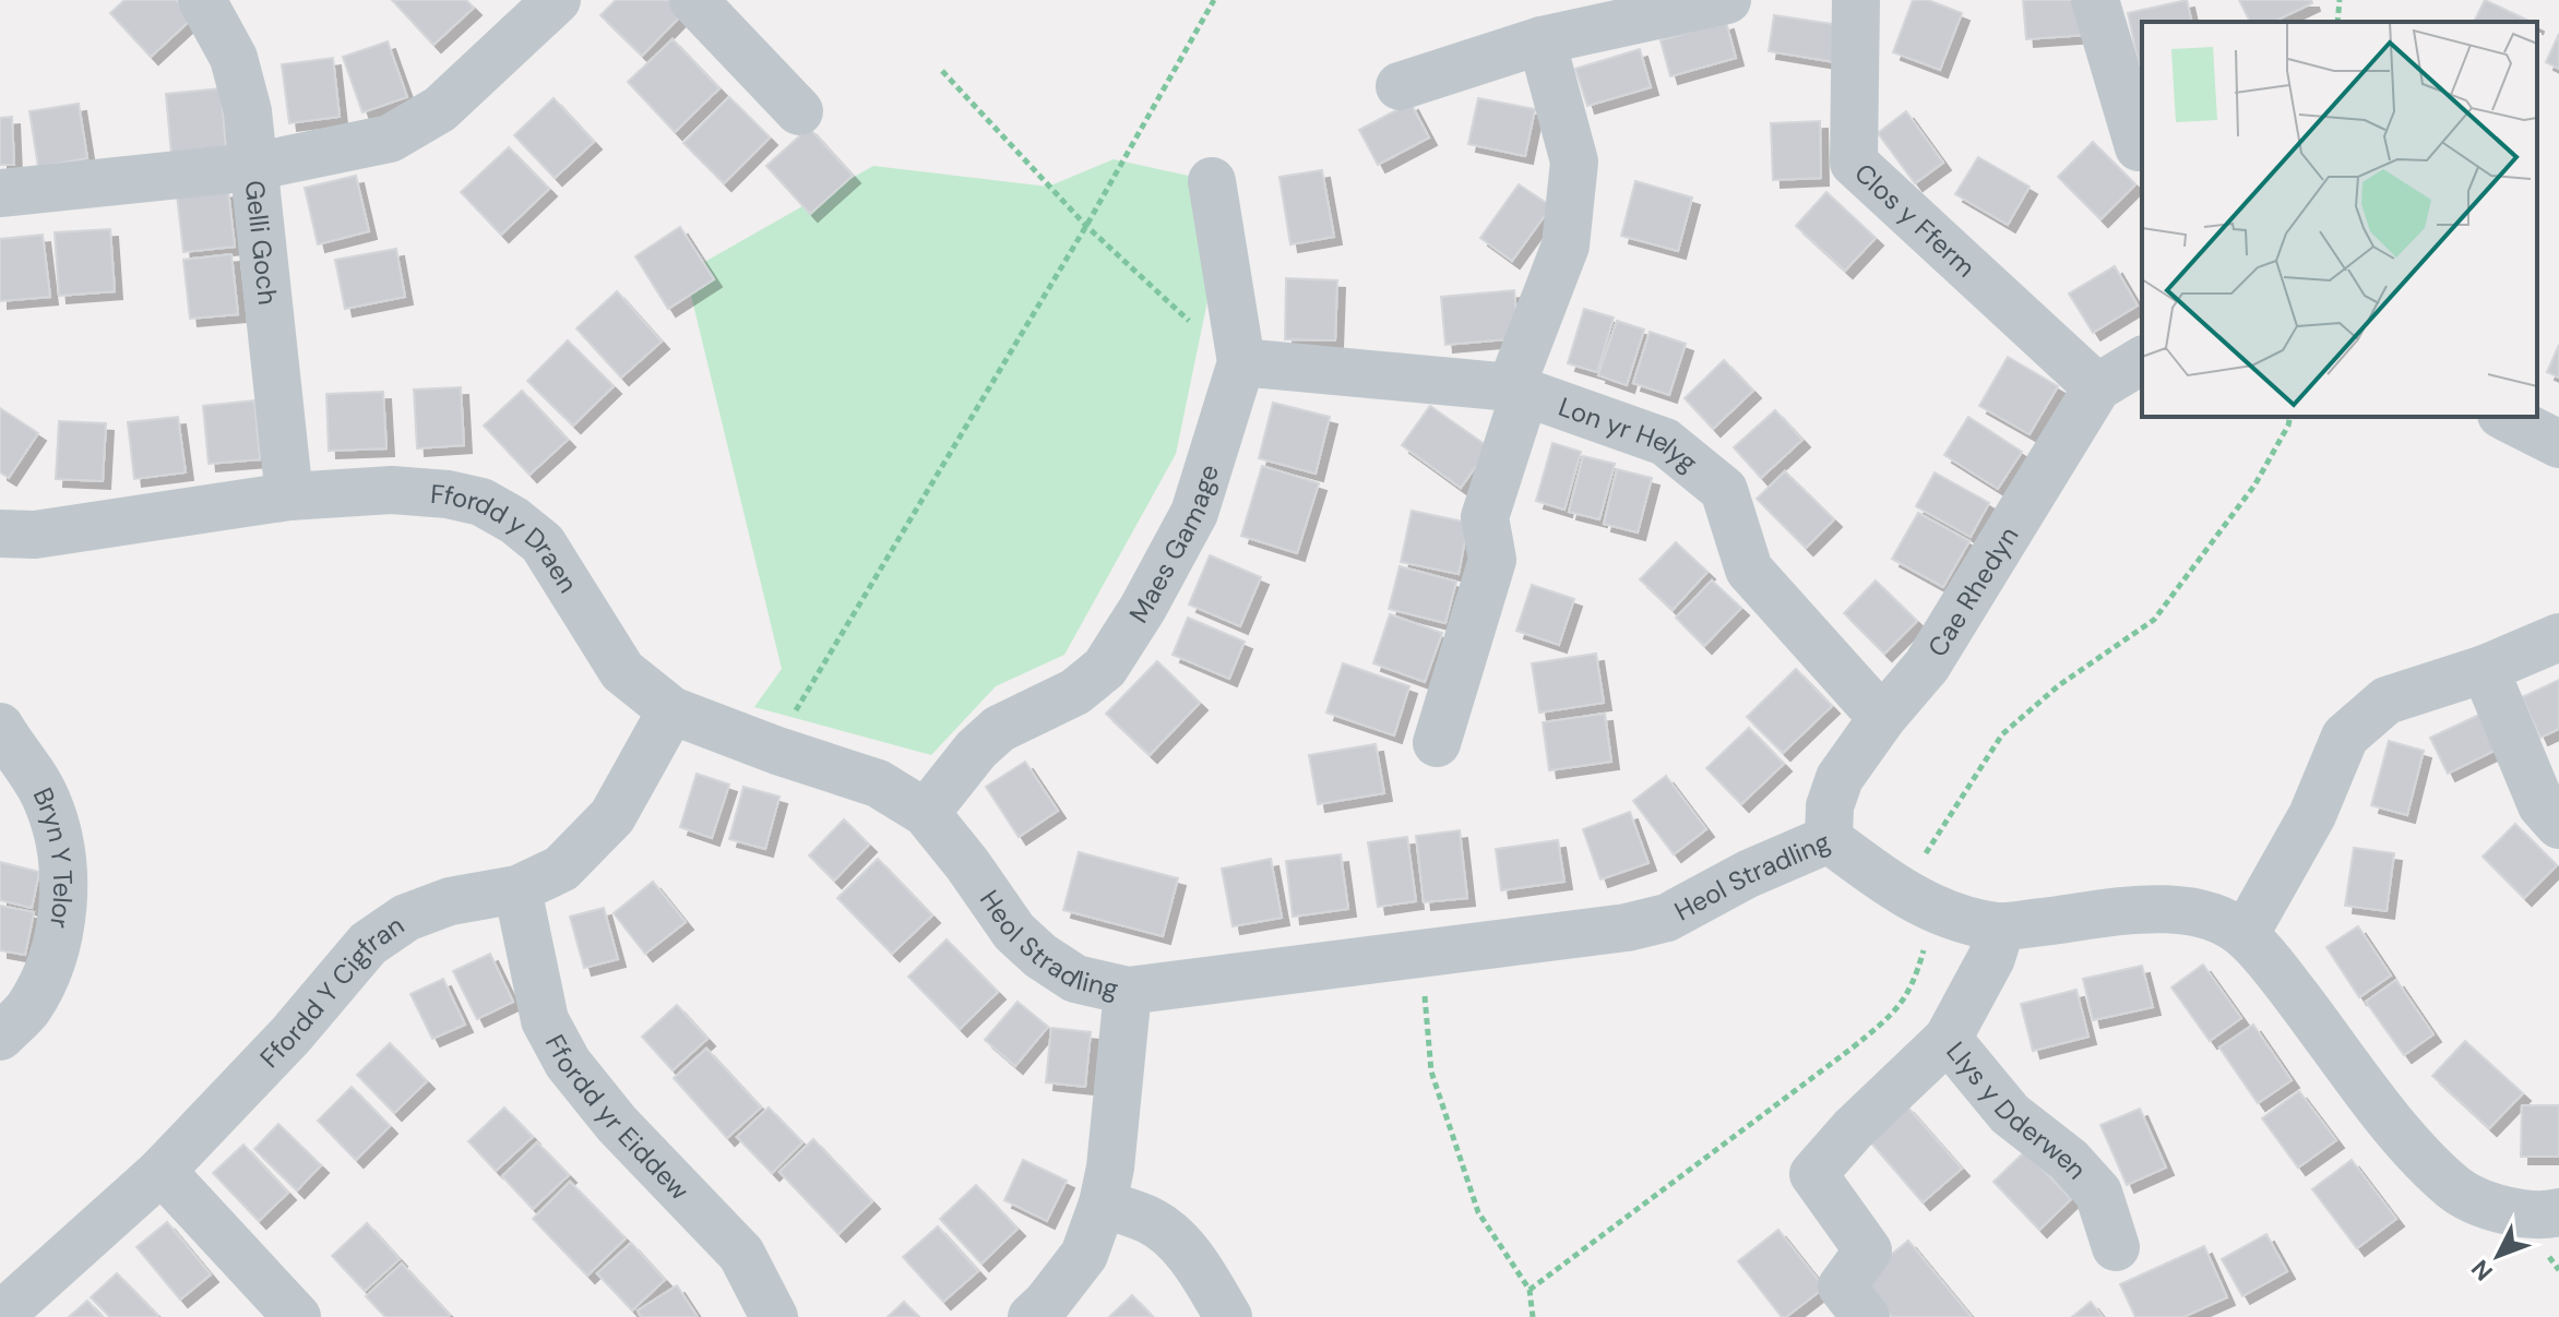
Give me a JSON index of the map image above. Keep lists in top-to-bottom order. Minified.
{"streets":{"street":["Clos y Fferm","Gelli Goch","Lon yr Helyg","Maes Gamage","Ffordd y Draen","Cae Rhedyn","Bryn Y Telor","Heol Stradling","Ffordd Y Cigfran","Llys y Dderwen","Ffordd yr Eiddew"]},"crossings":[["Clos y Fferm","Cae Rhedyn"],["Gelli Goch","Ffordd y Draen"],["Lon yr Helyg","Maes Gamage"],["Lon yr Helyg","Cae Rhedyn"],["Maes Gamage","Ffordd y Draen"],["Maes Gamage","Heol Stradling"],["Ffordd y Draen","Heol Stradling"],["Ffordd y Draen","Ffordd Y Cigfran"],["Cae Rhedyn","Heol Stradling"],["Heol Stradling","Llys y Dderwen"],["Ffordd Y Cigfran","Ffordd yr Eiddew"]],"north":"bottom left"}
